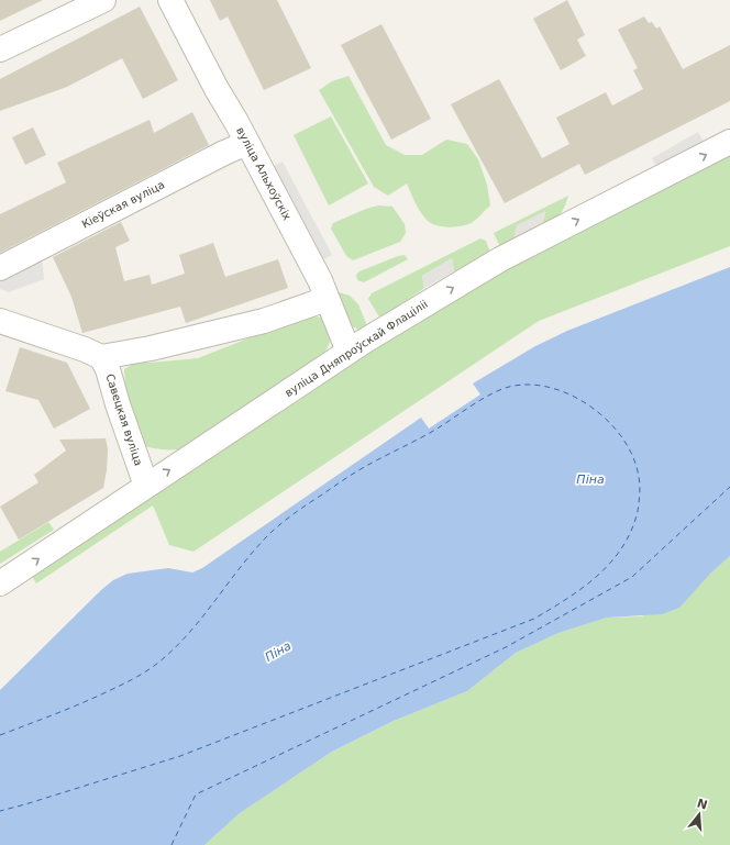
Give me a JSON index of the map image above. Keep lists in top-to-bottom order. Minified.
{"streets":{"street":["вуліца Альхоўскіх","Кіеўская вуліца","вуліца Дняпроўскай Флаціліі","Савецкая вуліца"]},"crossings":[["вуліца Альхоўскіх","Кіеўская вуліца"],["вуліца Альхоўскіх","вуліца Дняпроўскай Флаціліі"],["вуліца Дняпроўскай Флаціліі","Савецкая вуліца"]],"one_way":["вуліца Дняпроўскай Флаціліі"],"water":["Піна"],"north":"top"}
